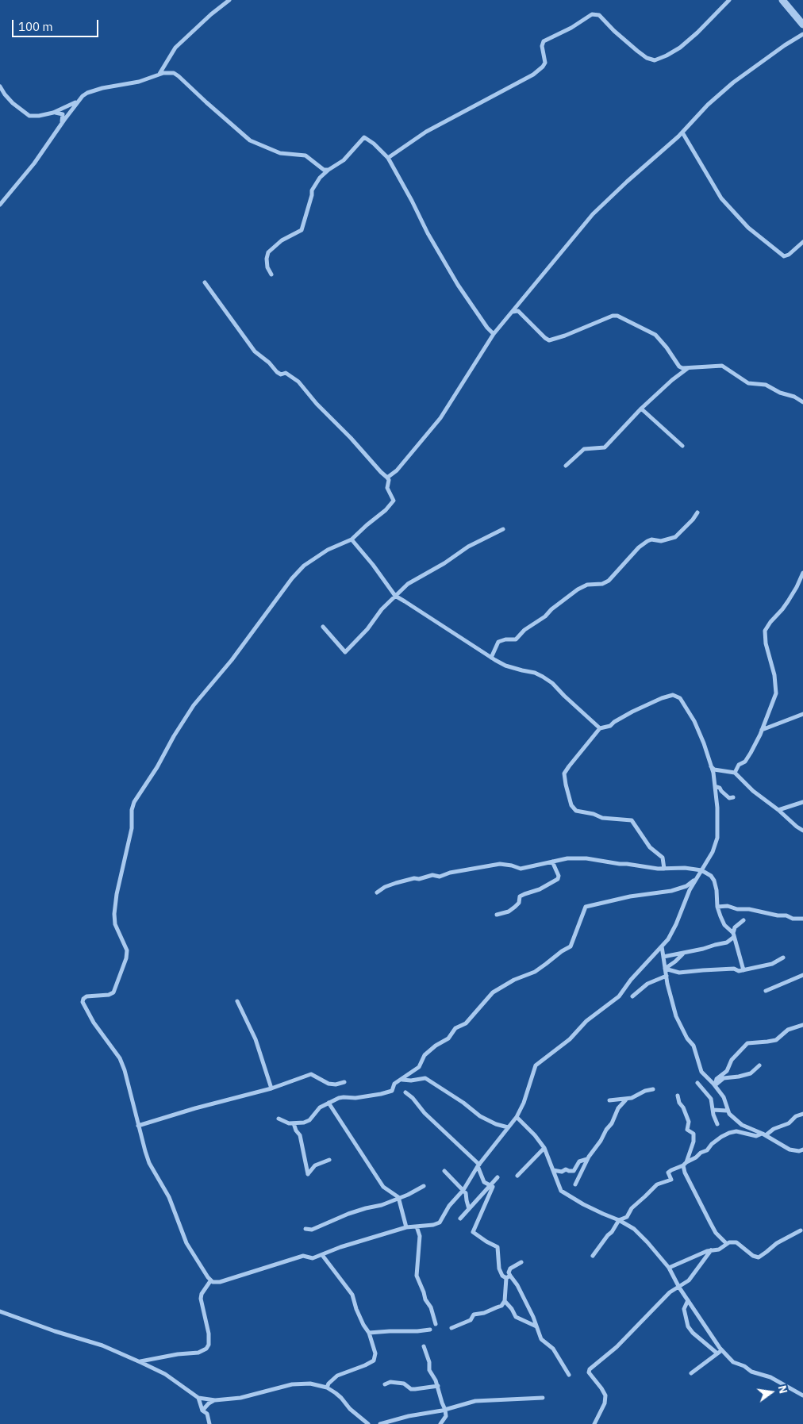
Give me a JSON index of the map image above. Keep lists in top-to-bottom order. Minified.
{"scale_bar":"100 m","north":"right"}
